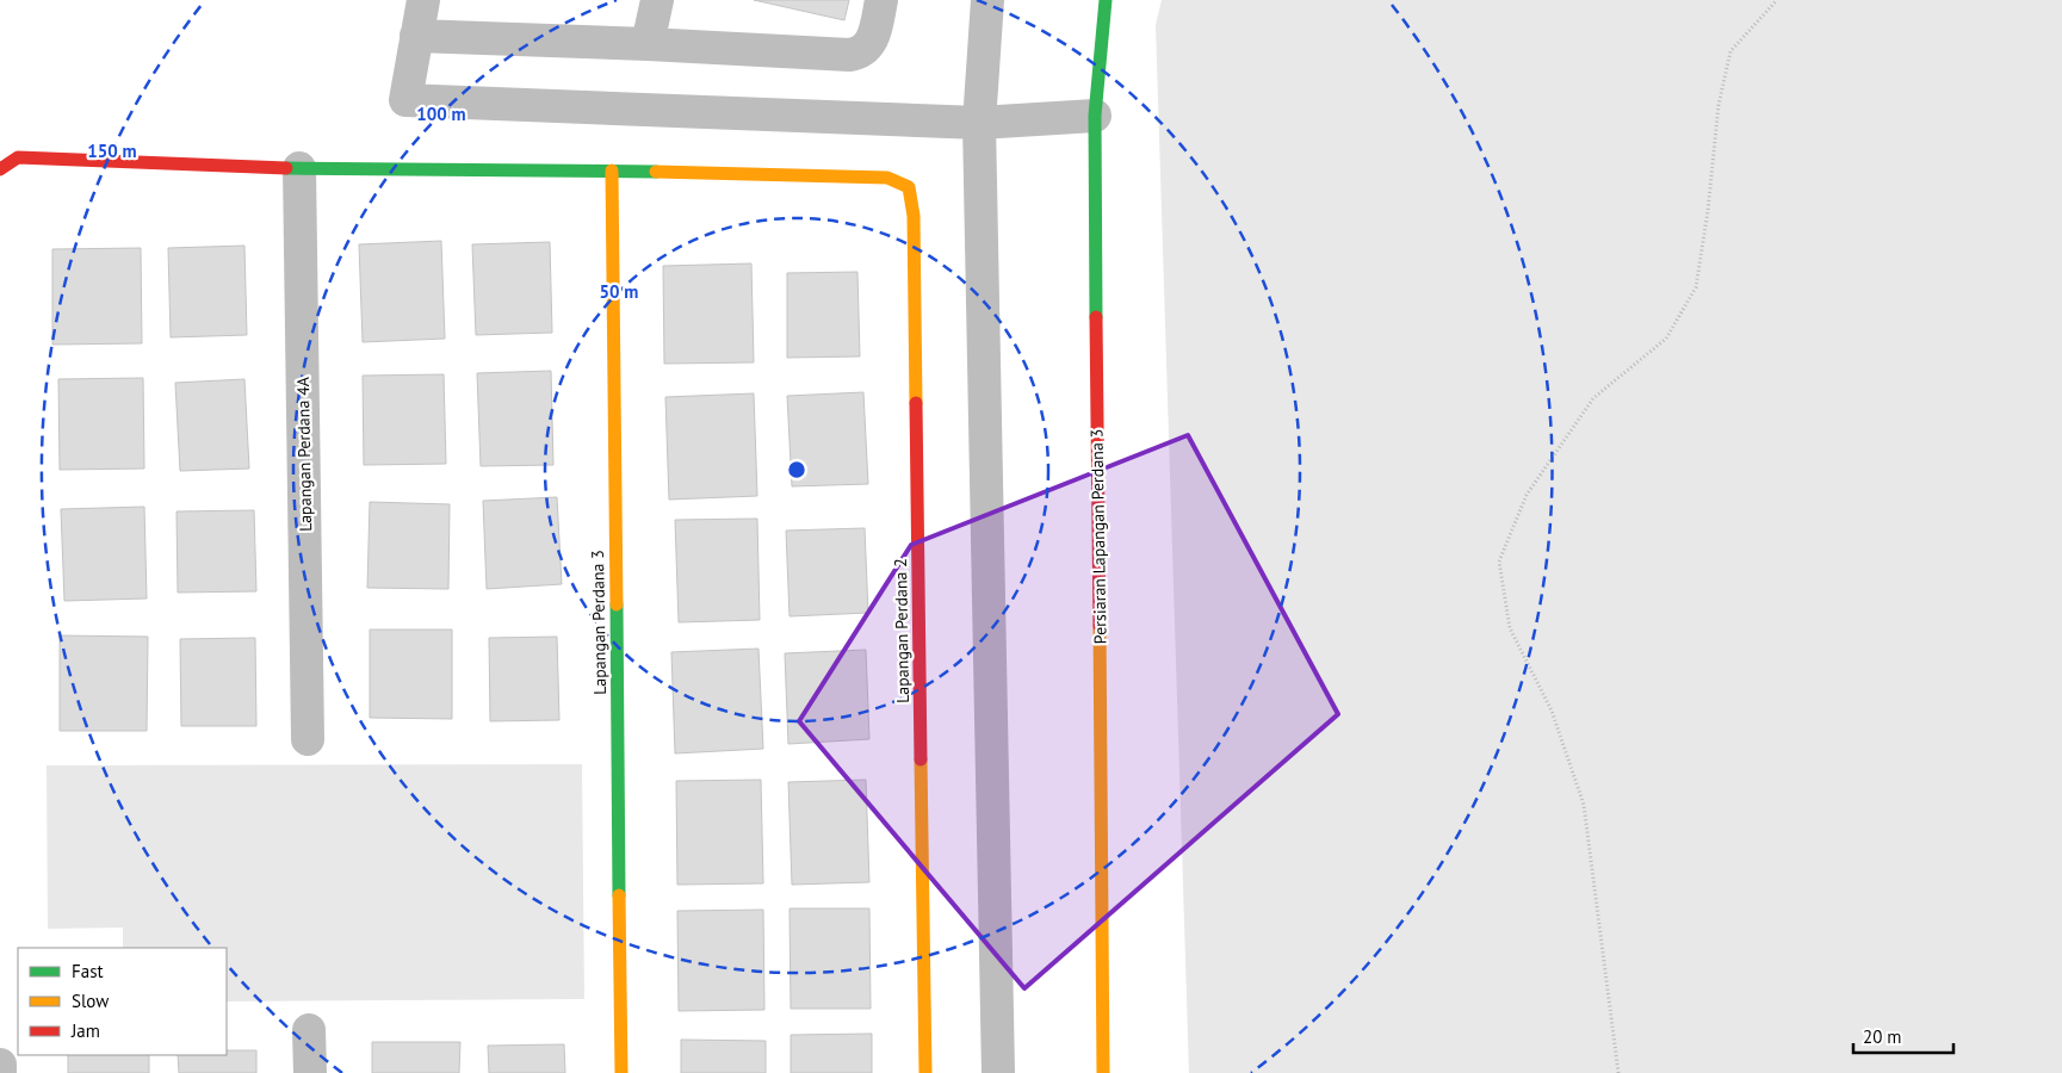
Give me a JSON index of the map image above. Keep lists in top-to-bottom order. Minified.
{"streets":{"street":["Lapangan Perdana 4A","Persiaran Lapangan Perdana 3","Lapangan Perdana 3","Lapangan Perdana 2"]},"crossings":[["Lapangan Perdana 3","Lapangan Perdana 2"]],"legend":["Fast","Slow","Jam"],"scale_bar":"20 m","rings":["100 m","150 m","50 m"]}
